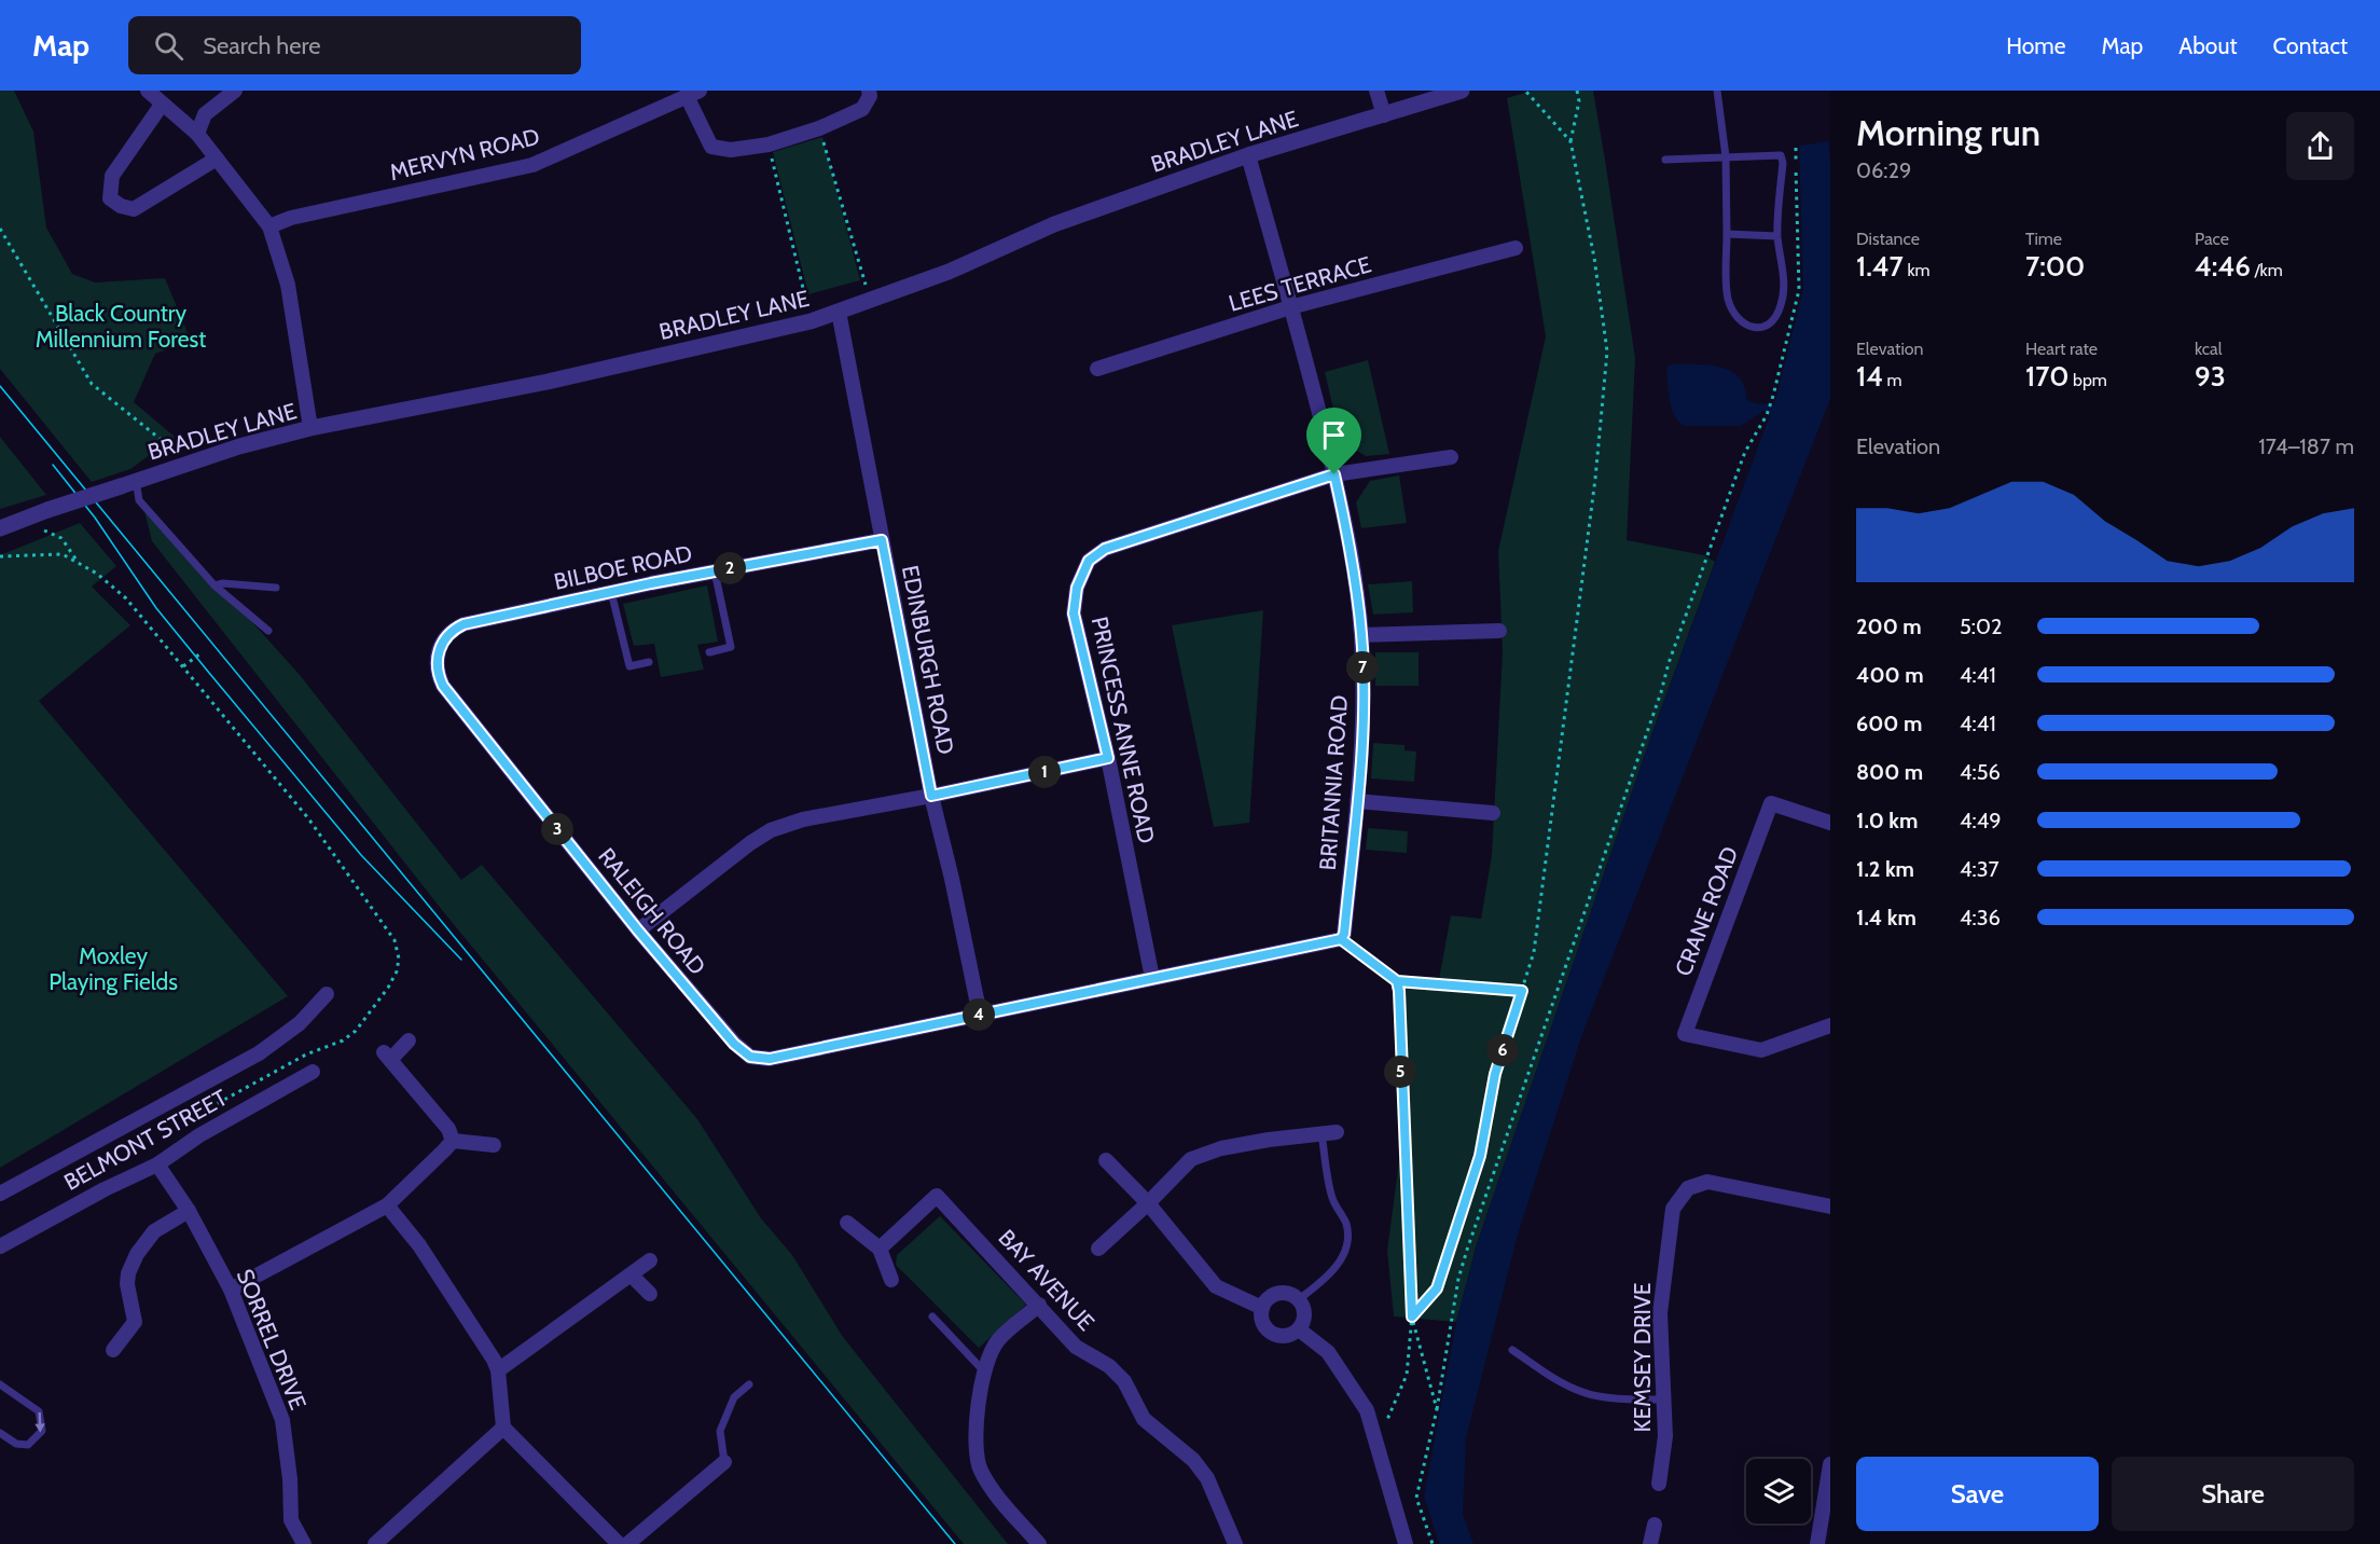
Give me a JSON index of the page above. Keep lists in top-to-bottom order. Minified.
{"streets":{"street":["BRADLEY LANE","MERVYN ROAD","LEES TERRACE","BILBOE ROAD","EDINBURGH ROAD","PRINCESS ANNE ROAD","BRITANNIA ROAD","RALEIGH ROAD","CRANE ROAD","BELMONT STREET","BAY AVENUE","SORREL DRIVE","KEMSEY DRIVE"]},"crossings":[["BRADLEY LANE","EDINBURGH ROAD"],["BRADLEY LANE","BRITANNIA ROAD"],["LEES TERRACE","BRITANNIA ROAD"],["BILBOE ROAD","EDINBURGH ROAD"],["BILBOE ROAD","RALEIGH ROAD"],["EDINBURGH ROAD","RALEIGH ROAD"],["PRINCESS ANNE ROAD","BRITANNIA ROAD"],["BELMONT STREET","SORREL DRIVE"]],"parks":["Black Country Millennium Forest","Moxley Playing Fields"],"page":{"header":"Map","search":"Search here","nav":["Home","Map","About","Contact"],"heading":["Morning run","06:29"],"stats":[["Distance","1.47 km"],["Time","7:00"],["Pace","4:46 /km"],["Elevation","14 m"],["Heart rate","170 bpm"],["kcal","93"]],"chart":["Elevation","174–187 m"],"pins":["2","7","1","3","4","6","5"],"list":[{"name":"200 m","note":"5:02"},{"name":"400 m","note":"4:41"},{"name":"600 m","note":"4:41"},{"name":"800 m","note":"4:56"},{"name":"1.0 km","note":"4:49"},{"name":"1.2 km","note":"4:37"},{"name":"1.4 km","note":"4:36"}],"buttons":["Save","Share"]}}
